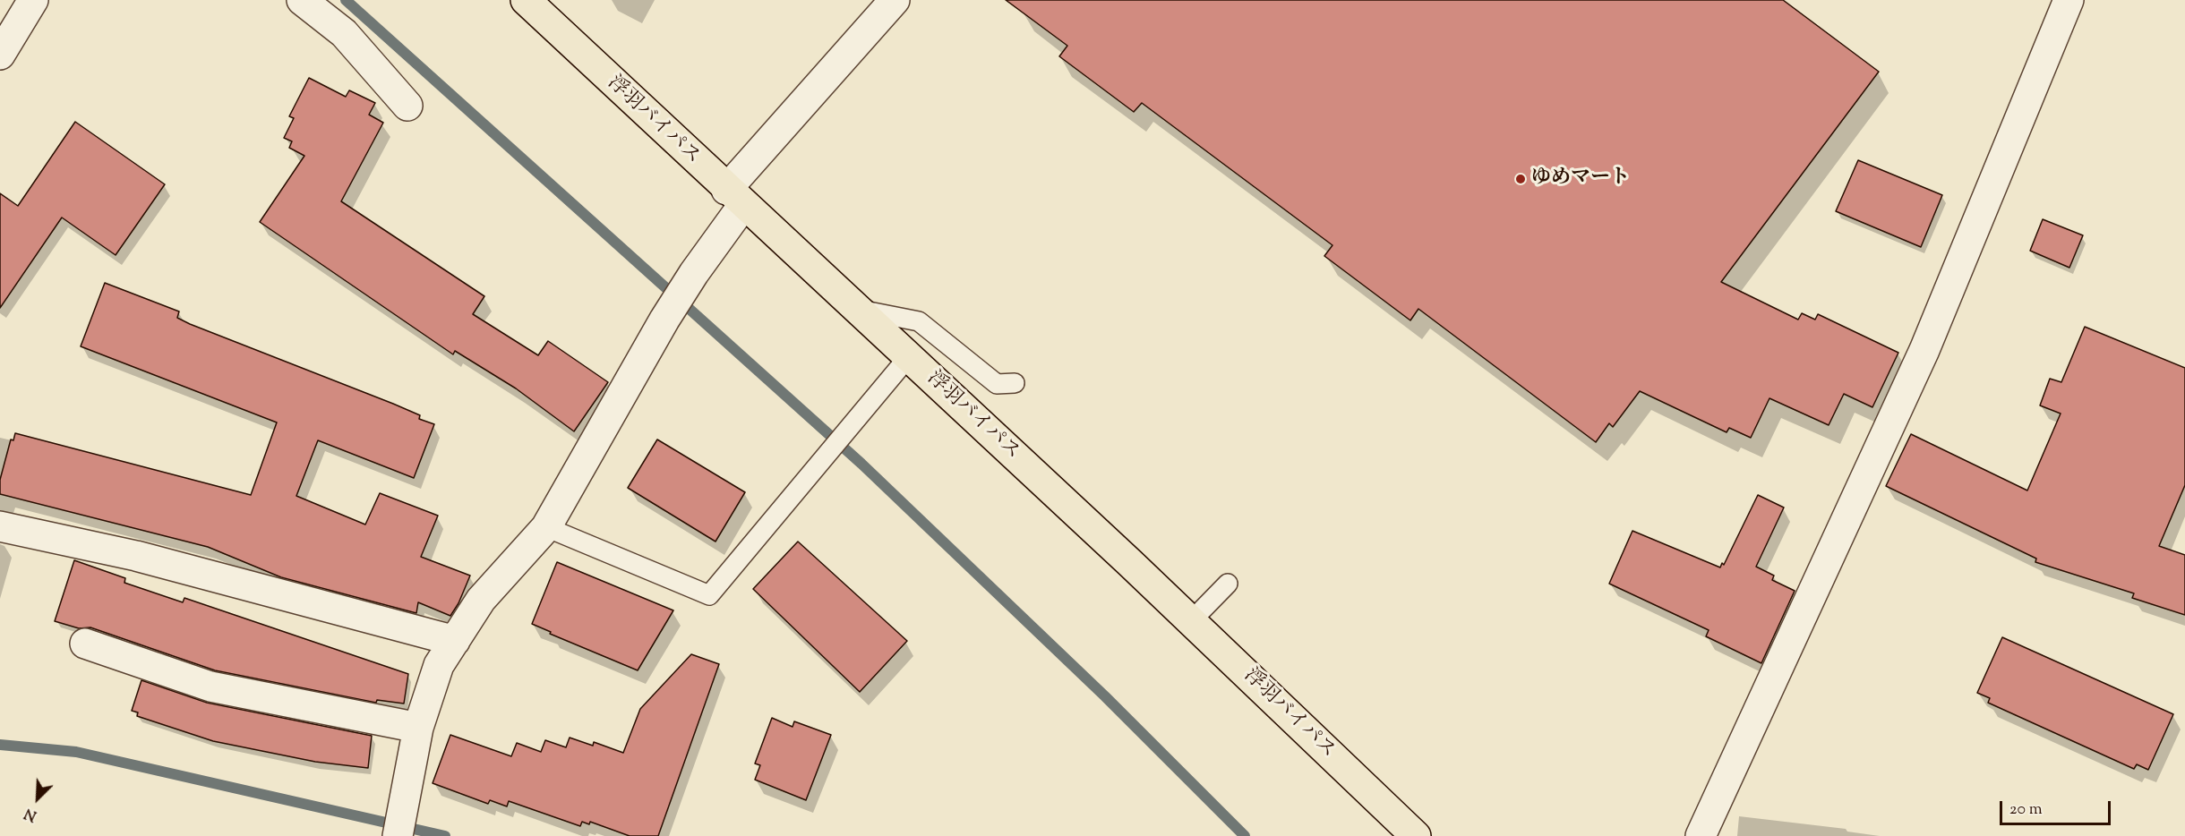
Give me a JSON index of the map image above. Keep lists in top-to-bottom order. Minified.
{"streets":{"highway":["浮羽バイパス"]},"places":["ゆめマート"],"scale_bar":"20 m","north":"bottom left"}
